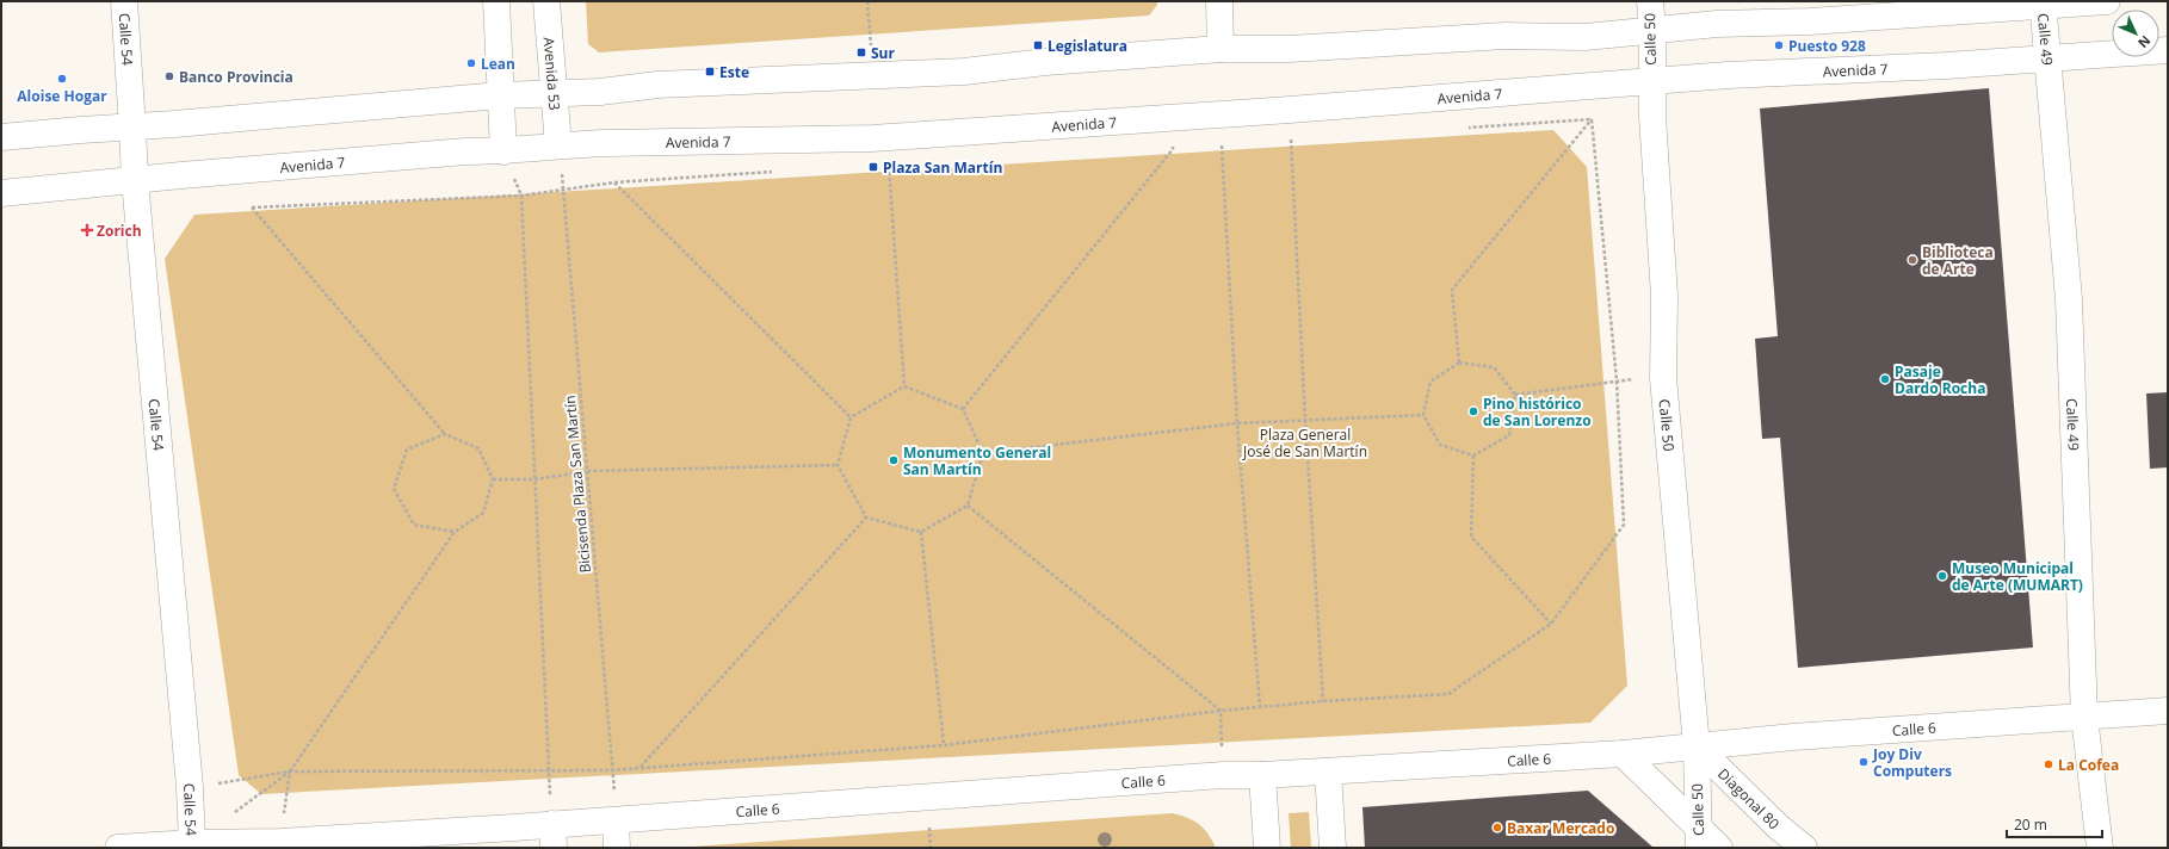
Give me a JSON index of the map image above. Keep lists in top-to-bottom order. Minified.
{"streets":{"main road":["Calle 54","Calle 50","Calle 49","Avenida 7","Avenida 53","Calle 6","Diagonal 80"],"path":["Bicisenda Plaza San Martín"]},"crossings":[["Calle 54","Avenida 7"],["Calle 54","Calle 6"],["Calle 50","Avenida 7"],["Calle 50","Calle 6"],["Calle 50","Diagonal 80"],["Calle 49","Avenida 7"],["Calle 49","Calle 6"],["Avenida 7","Avenida 53"],["Avenida 7","Bicisenda Plaza San Martín"],["Avenida 53","Bicisenda Plaza San Martín"],["Bicisenda Plaza San Martín","Calle 6"],["Calle 6","Diagonal 80"]],"parks":["Plaza General José de San Martín"],"places":{"transit":["Legislatura","Sur","Este","Plaza San Martín"],"other":["Puesto 928","Lean","Banco Provincia","Aloise Hogar","Biblioteca de Arte","Pasaje Dardo Rocha","Pino histórico de San Lorenzo","Monumento General San Martín","Museo Municipal de Arte (MUMART)","Joy Div Computers","La Cofea","Baxar Mercado"],"health":["Zorich"]},"scale_bar":"20 m","north":"bottom right"}
